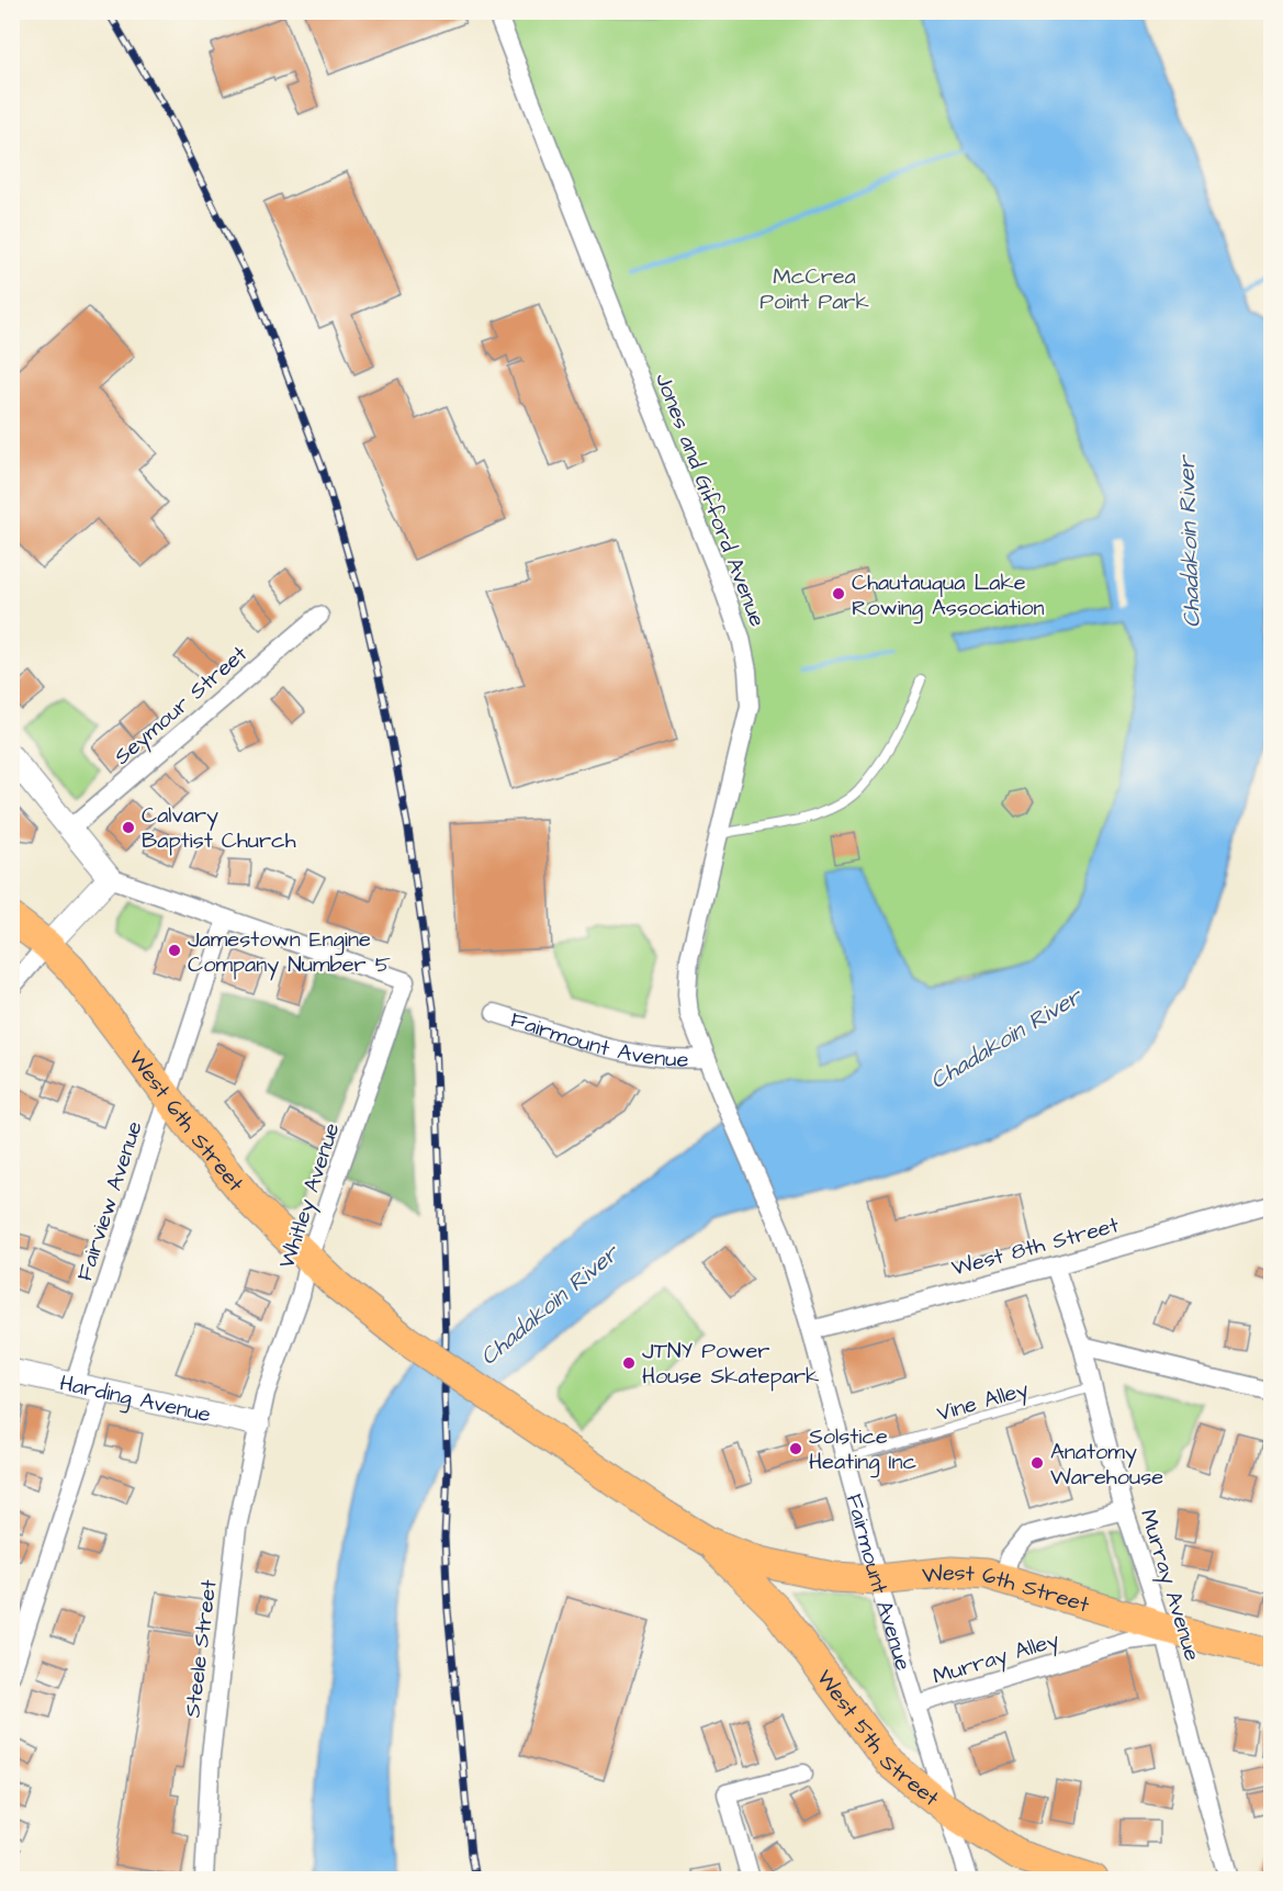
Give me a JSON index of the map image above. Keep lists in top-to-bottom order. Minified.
{"streets":{"main road":["West 6th Street","West 5th Street"],"street":["Jones and Gifford Avenue","Seymour Street","Fairmount Avenue","Whitley Avenue","Fairview Avenue","West 8th Street","Harding Avenue","Murray Avenue","Steele Street","Murray Alley"],"lane":["Vine Alley"]},"crossings":[["Jones and Gifford Avenue","Fairmount Avenue"],["Fairmount Avenue","West 6th Street"],["Fairmount Avenue","West 8th Street"],["Fairmount Avenue","Vine Alley"],["Fairmount Avenue","Murray Alley"],["Fairmount Avenue","West 5th Street"],["West 6th Street","Whitley Avenue"],["West 6th Street","Fairview Avenue"],["West 6th Street","Murray Avenue"],["West 6th Street","Murray Alley"],["West 6th Street","West 5th Street"],["Whitley Avenue","Fairview Avenue"],["Whitley Avenue","Harding Avenue"],["Whitley Avenue","Steele Street"],["Fairview Avenue","Harding Avenue"],["West 8th Street","Murray Avenue"],["Harding Avenue","Steele Street"],["Vine Alley","Murray Avenue"],["Murray Avenue","Murray Alley"]],"water":["Chadakoin River"],"parks":["McCrea Point Park"],"places":["Chautauqua Lake Rowing Association","Calvary Baptist Church","Jamestown Engine Company Number 5","JTNY Power House Skatepark","Solstice Heating Inc","Anatomy Warehouse"]}
